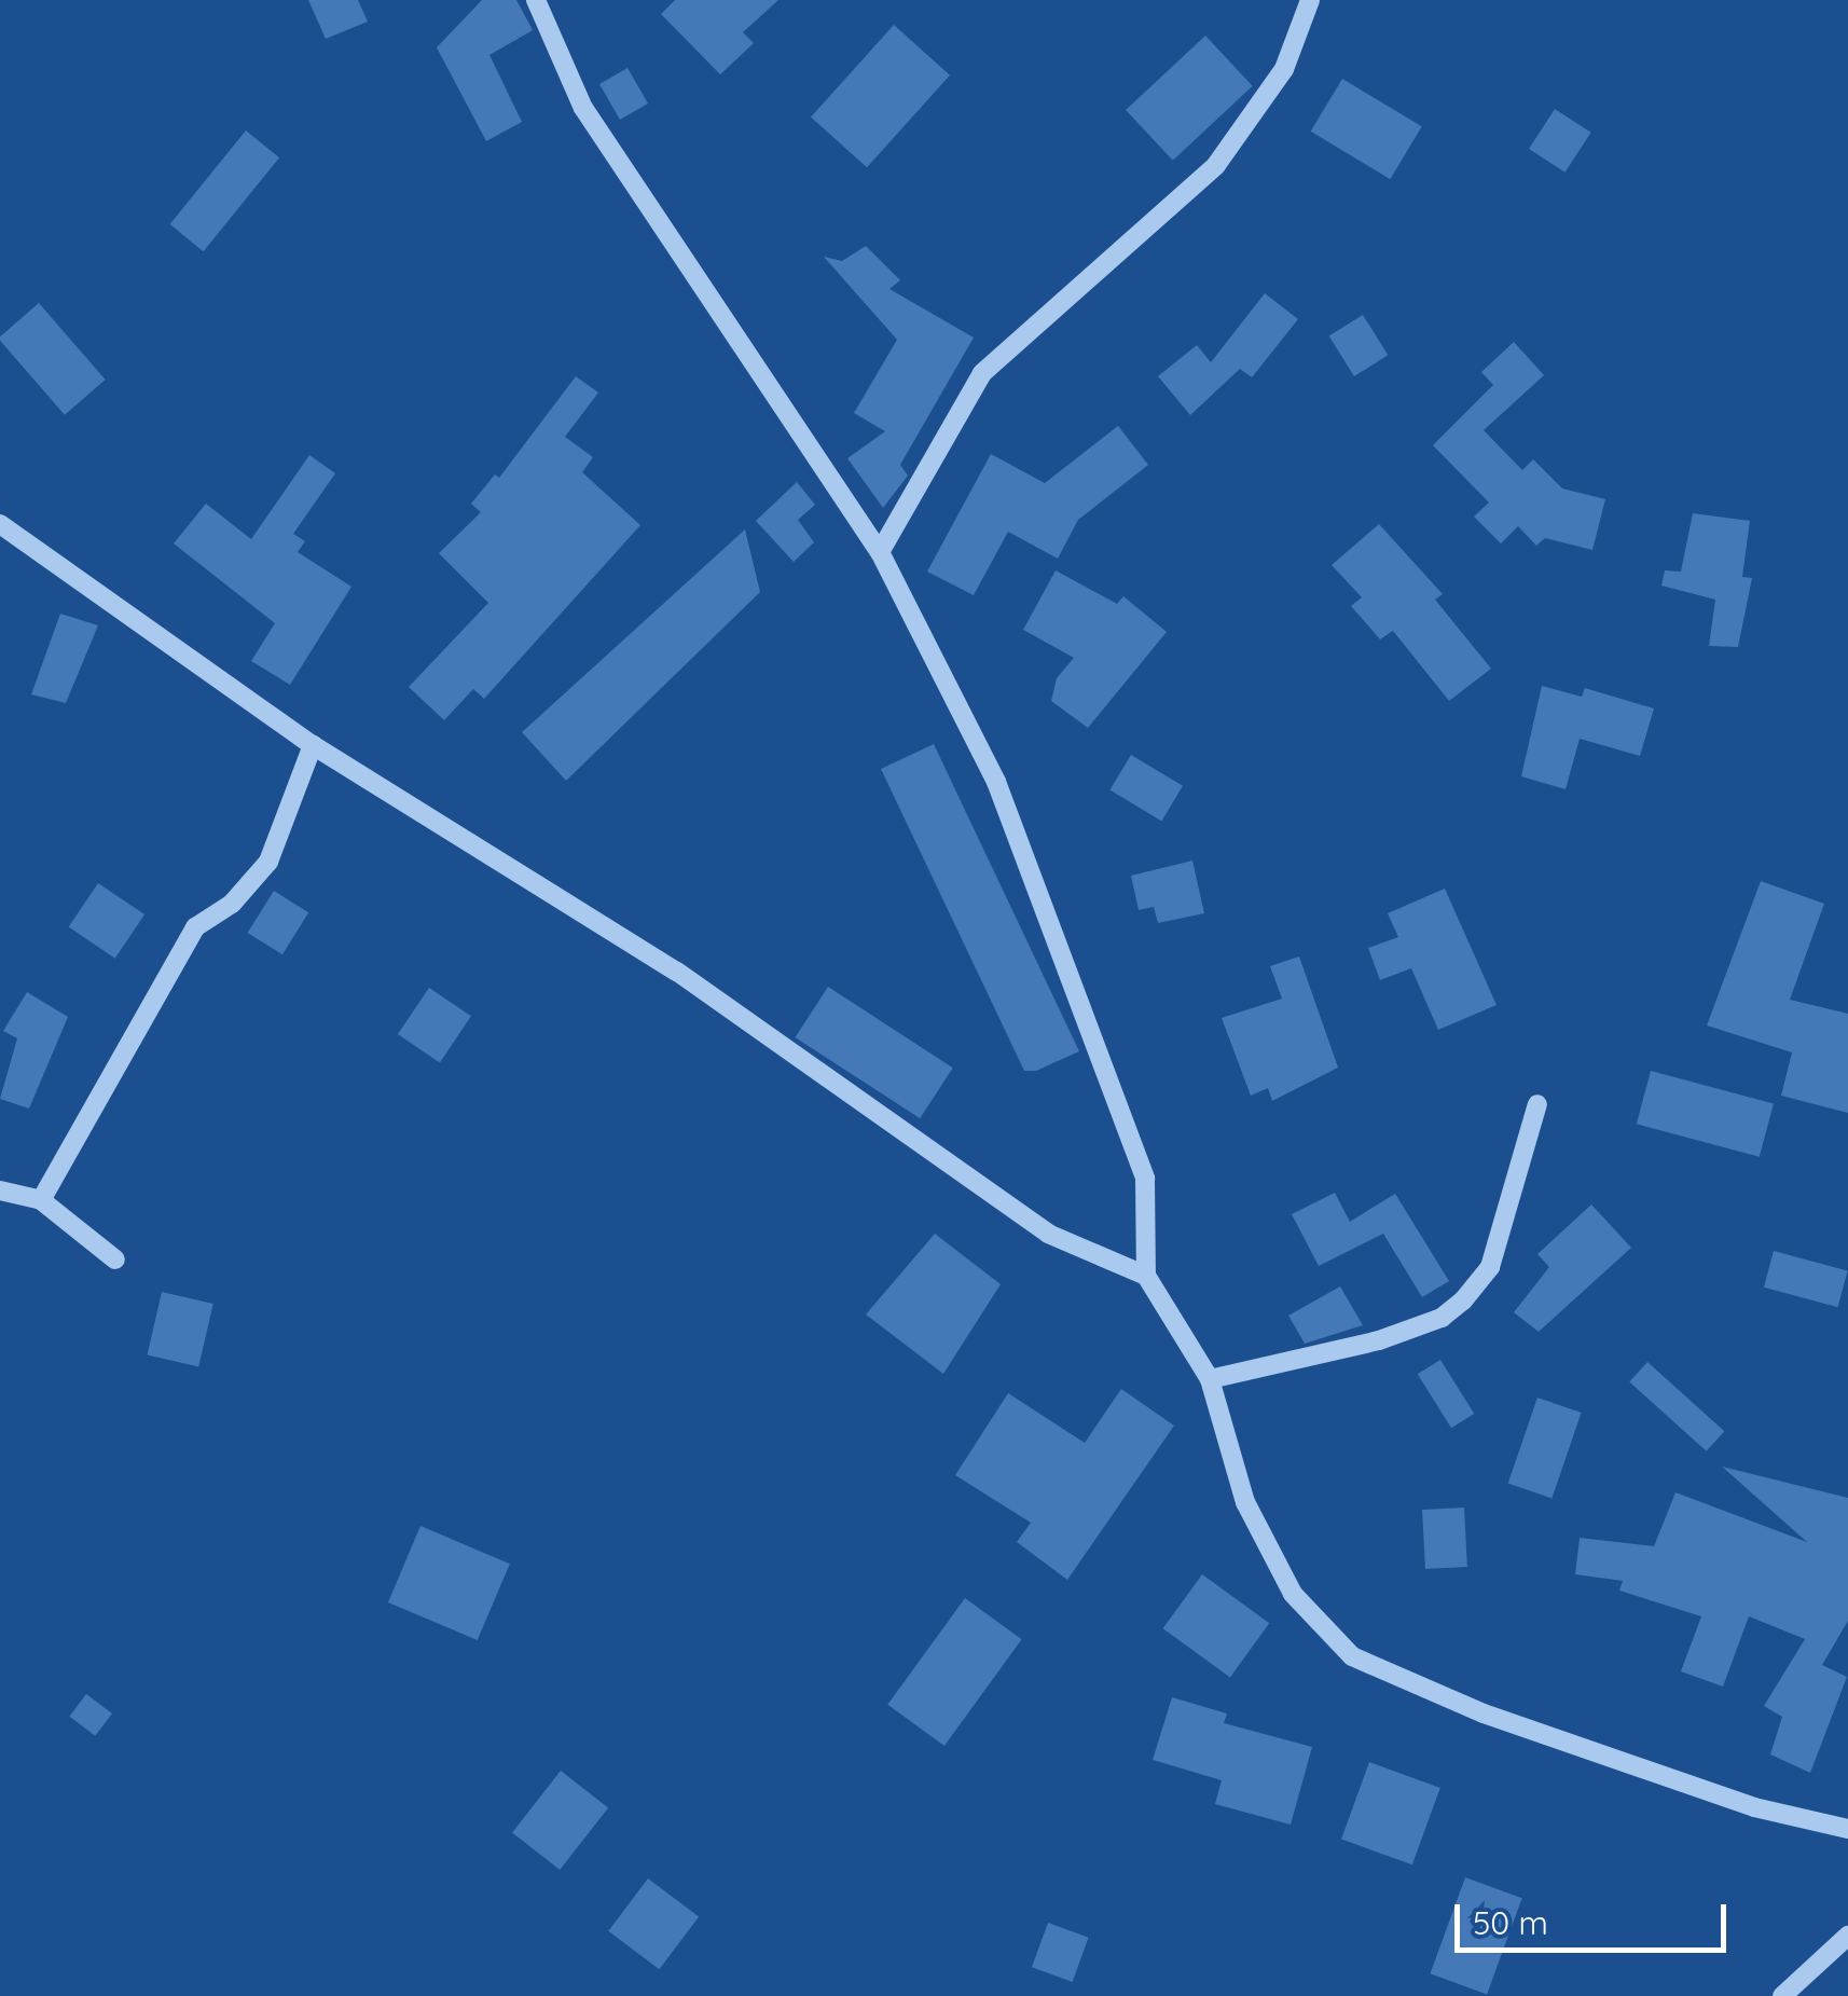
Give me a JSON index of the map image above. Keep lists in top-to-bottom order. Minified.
{"scale_bar":"50 m"}
